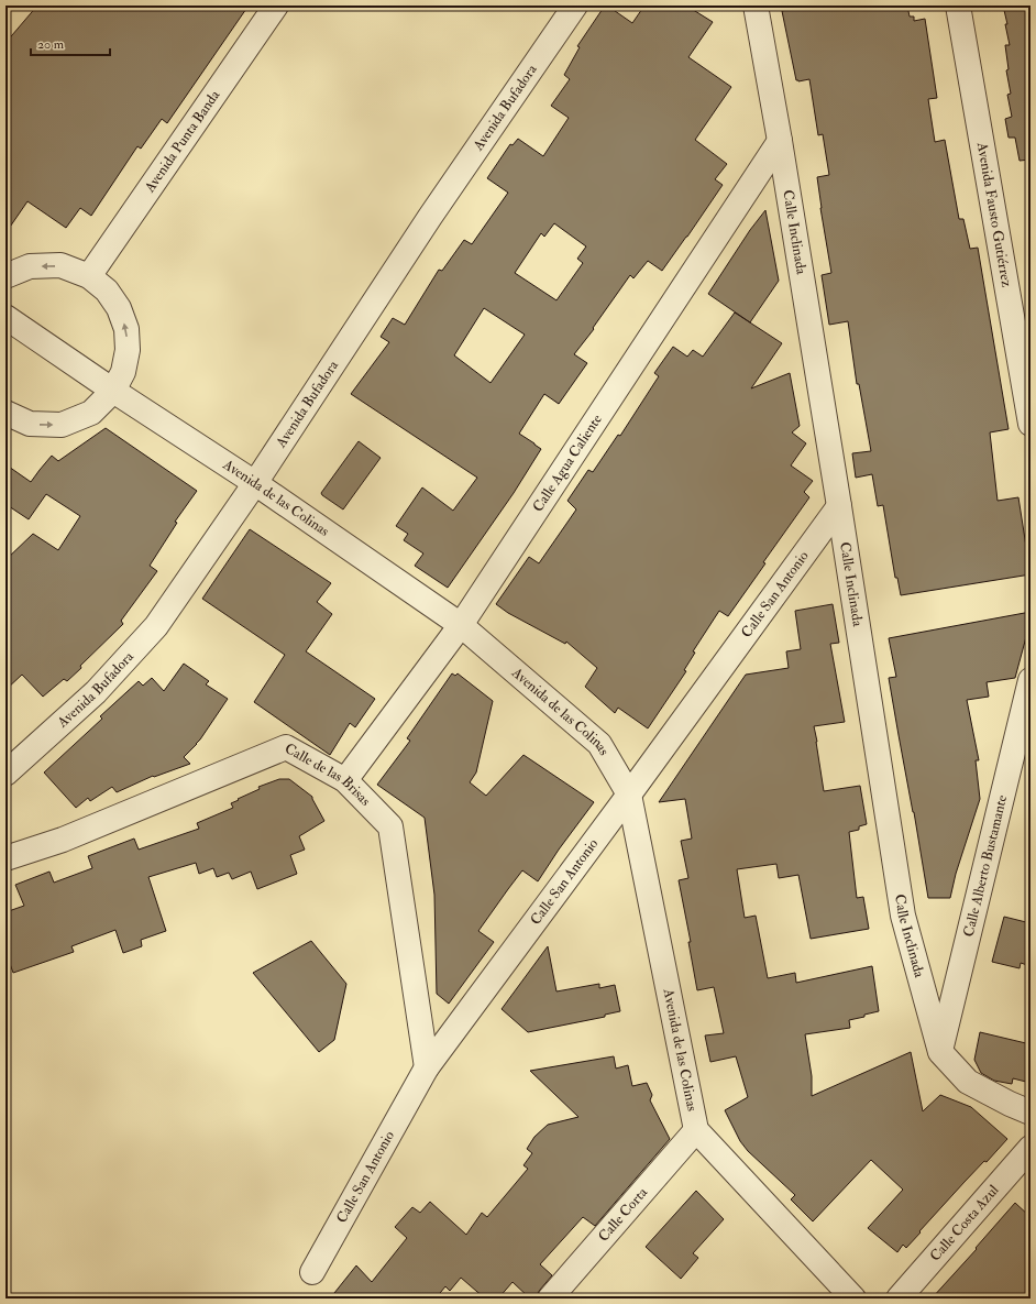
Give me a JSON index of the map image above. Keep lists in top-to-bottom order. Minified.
{"streets":{"street":["Avenida Bufadora","Avenida Punta Banda","Avenida Fausto Gutiérrez","Calle Inclinada","Calle Agua Caliente","Avenida de las Colinas","Calle San Antonio","Calle de las Brisas","Calle Alberto Bustamante","Calle Corta","Calle Costa Azul"]},"crossings":[["Avenida Bufadora","Avenida de las Colinas"],["Calle Inclinada","Calle Agua Caliente"],["Calle Inclinada","Calle San Antonio"],["Calle Inclinada","Calle Alberto Bustamante"],["Calle Agua Caliente","Avenida de las Colinas"],["Calle Agua Caliente","Calle de las Brisas"],["Avenida de las Colinas","Calle San Antonio"],["Avenida de las Colinas","Calle Corta"],["Calle San Antonio","Calle de las Brisas"]],"scale_bar":"20 m"}
